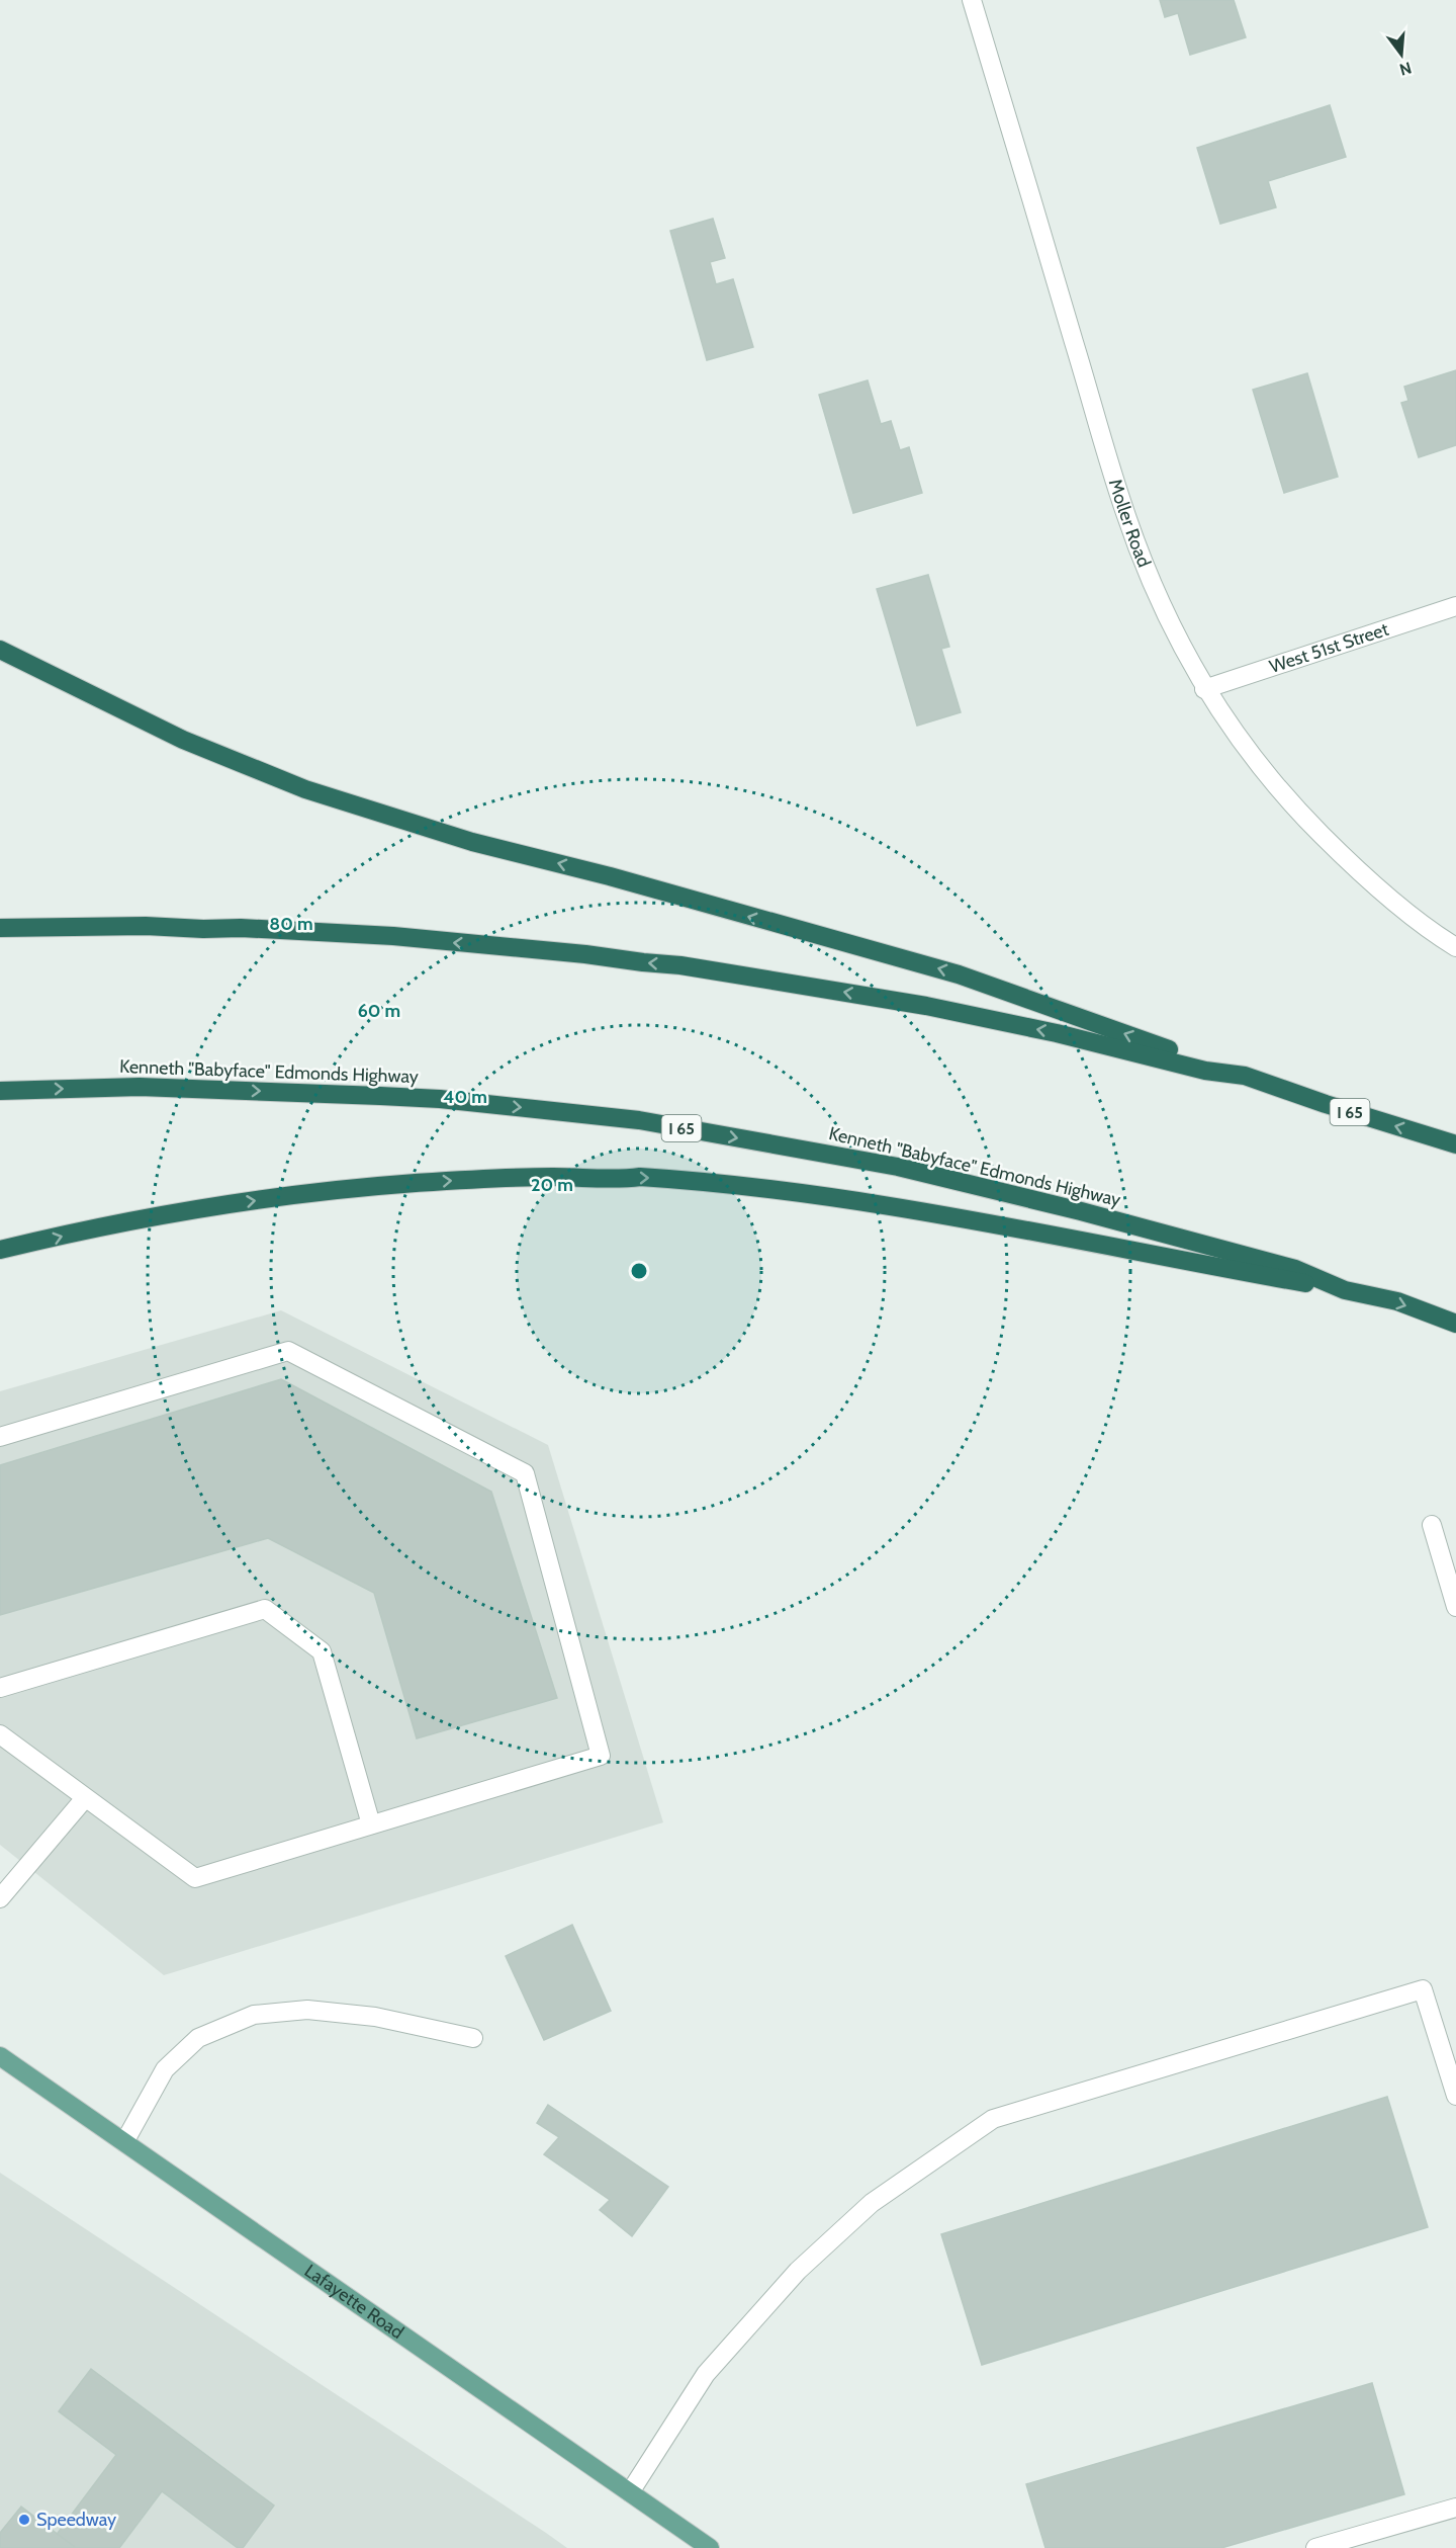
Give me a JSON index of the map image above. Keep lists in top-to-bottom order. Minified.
{"streets":{"highway":["Kenneth \"Babyface\" Edmonds Highway","I 65"],"main road":["Lafayette Road"],"street":["Moller Road","West 51st Street"]},"crossings":[["Moller Road","West 51st Street"]],"places":["Speedway"],"north":"bottom","rings":["80 m","60 m","40 m","20 m"]}
